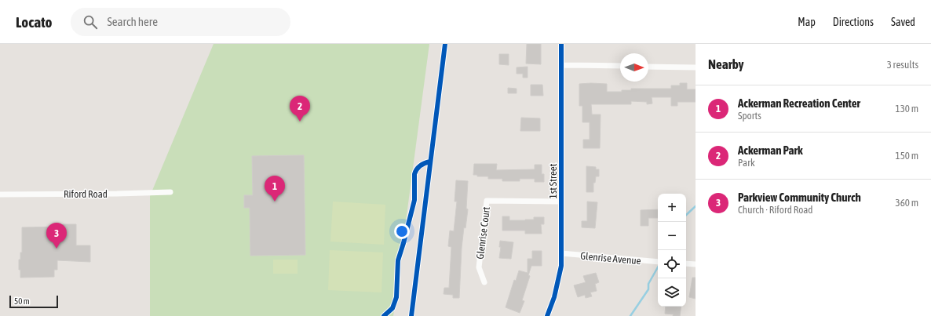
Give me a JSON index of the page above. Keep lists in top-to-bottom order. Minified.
{"streets":{"street":["1st Street","Riford Road","Glenrise Court","Glenrise Avenue"]},"crossings":[["1st Street","Glenrise Court"],["1st Street","Glenrise Avenue"]],"scale_bar":"50 m","north":"right","page":{"header":"Locato","search":"Search here","nav":["Map","Directions","Saved"],"heading":["Nearby","3 results"],"list":[{"mark":"1","name":"Ackerman Recreation Center","note":"Sports","value":"130 m"},{"mark":"2","name":"Ackerman Park","note":"Park","value":"150 m"},{"mark":"3","name":"Parkview Community Church","note":"Church · Riford Road","value":"360 m"}],"pins":["2","1","3"],"map_buttons":["+","−"],"scale":"50 m"}}
